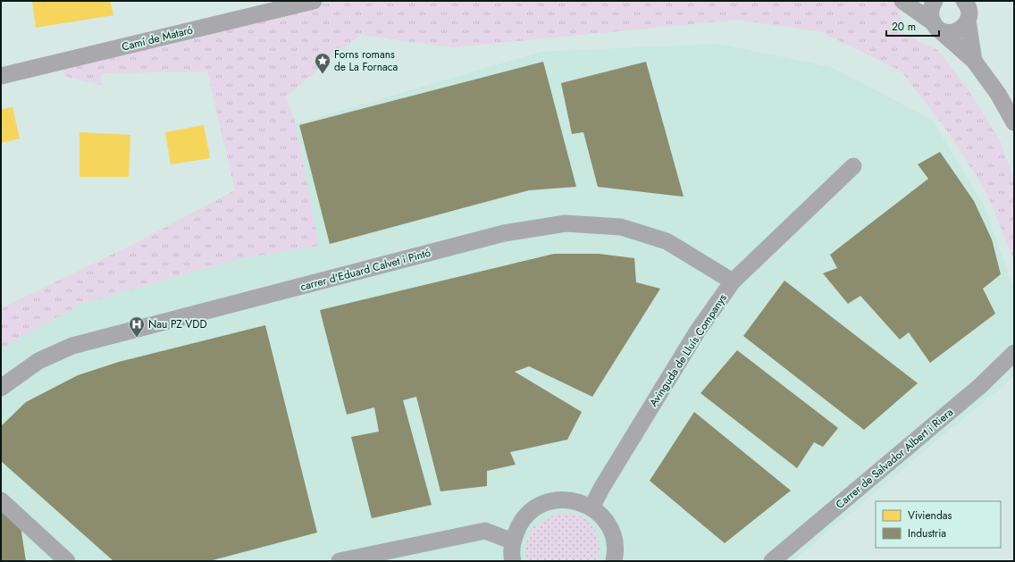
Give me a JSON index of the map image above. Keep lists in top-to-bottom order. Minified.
{"streets":{"street":["Camí de Mataró","carrer d'Eduard Calvet i Pintó","Avinguda de Lluís Companys","Carrer de Salvador Albert i Riera"]},"crossings":[["carrer d'Eduard Calvet i Pintó","Avinguda de Lluís Companys"]],"places":{"place":["Forns romans de La Fornaca"],"hospital":["Nau PZ VDD"]},"legend":["Viviendas","Industria"],"scale_bar":"20 m"}
